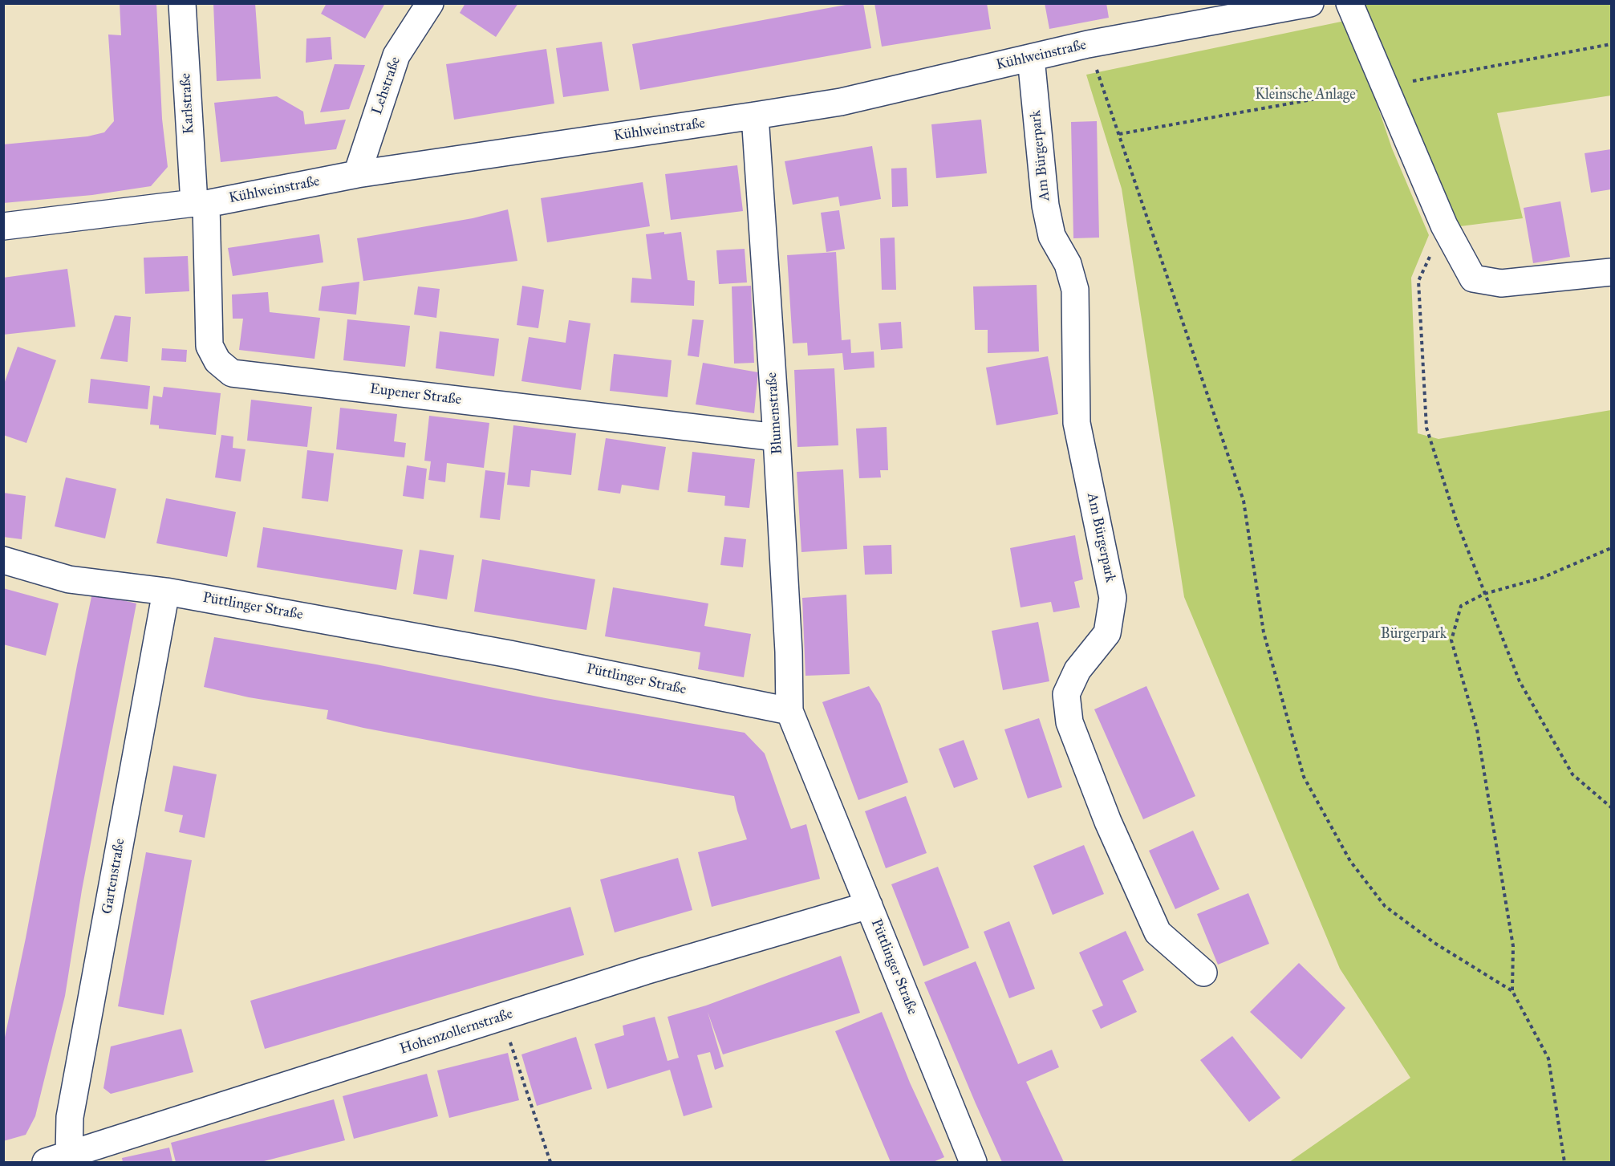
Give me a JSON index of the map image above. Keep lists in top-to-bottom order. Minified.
{"streets":{"street":["Kühlweinstraße","Lehstraße","Karlstraße","Am Bürgerpark","Eupener Straße","Blumenstraße","Püttlinger Straße","Gartenstraße","Hohenzollernstraße"]},"crossings":[["Kühlweinstraße","Lehstraße"],["Kühlweinstraße","Karlstraße"],["Kühlweinstraße","Am Bürgerpark"],["Kühlweinstraße","Eupener Straße"],["Kühlweinstraße","Blumenstraße"],["Karlstraße","Eupener Straße"],["Eupener Straße","Blumenstraße"],["Blumenstraße","Püttlinger Straße"],["Püttlinger Straße","Gartenstraße"],["Püttlinger Straße","Hohenzollernstraße"],["Gartenstraße","Hohenzollernstraße"]],"parks":["Kleinsche Anlage","Bürgerpark"]}
